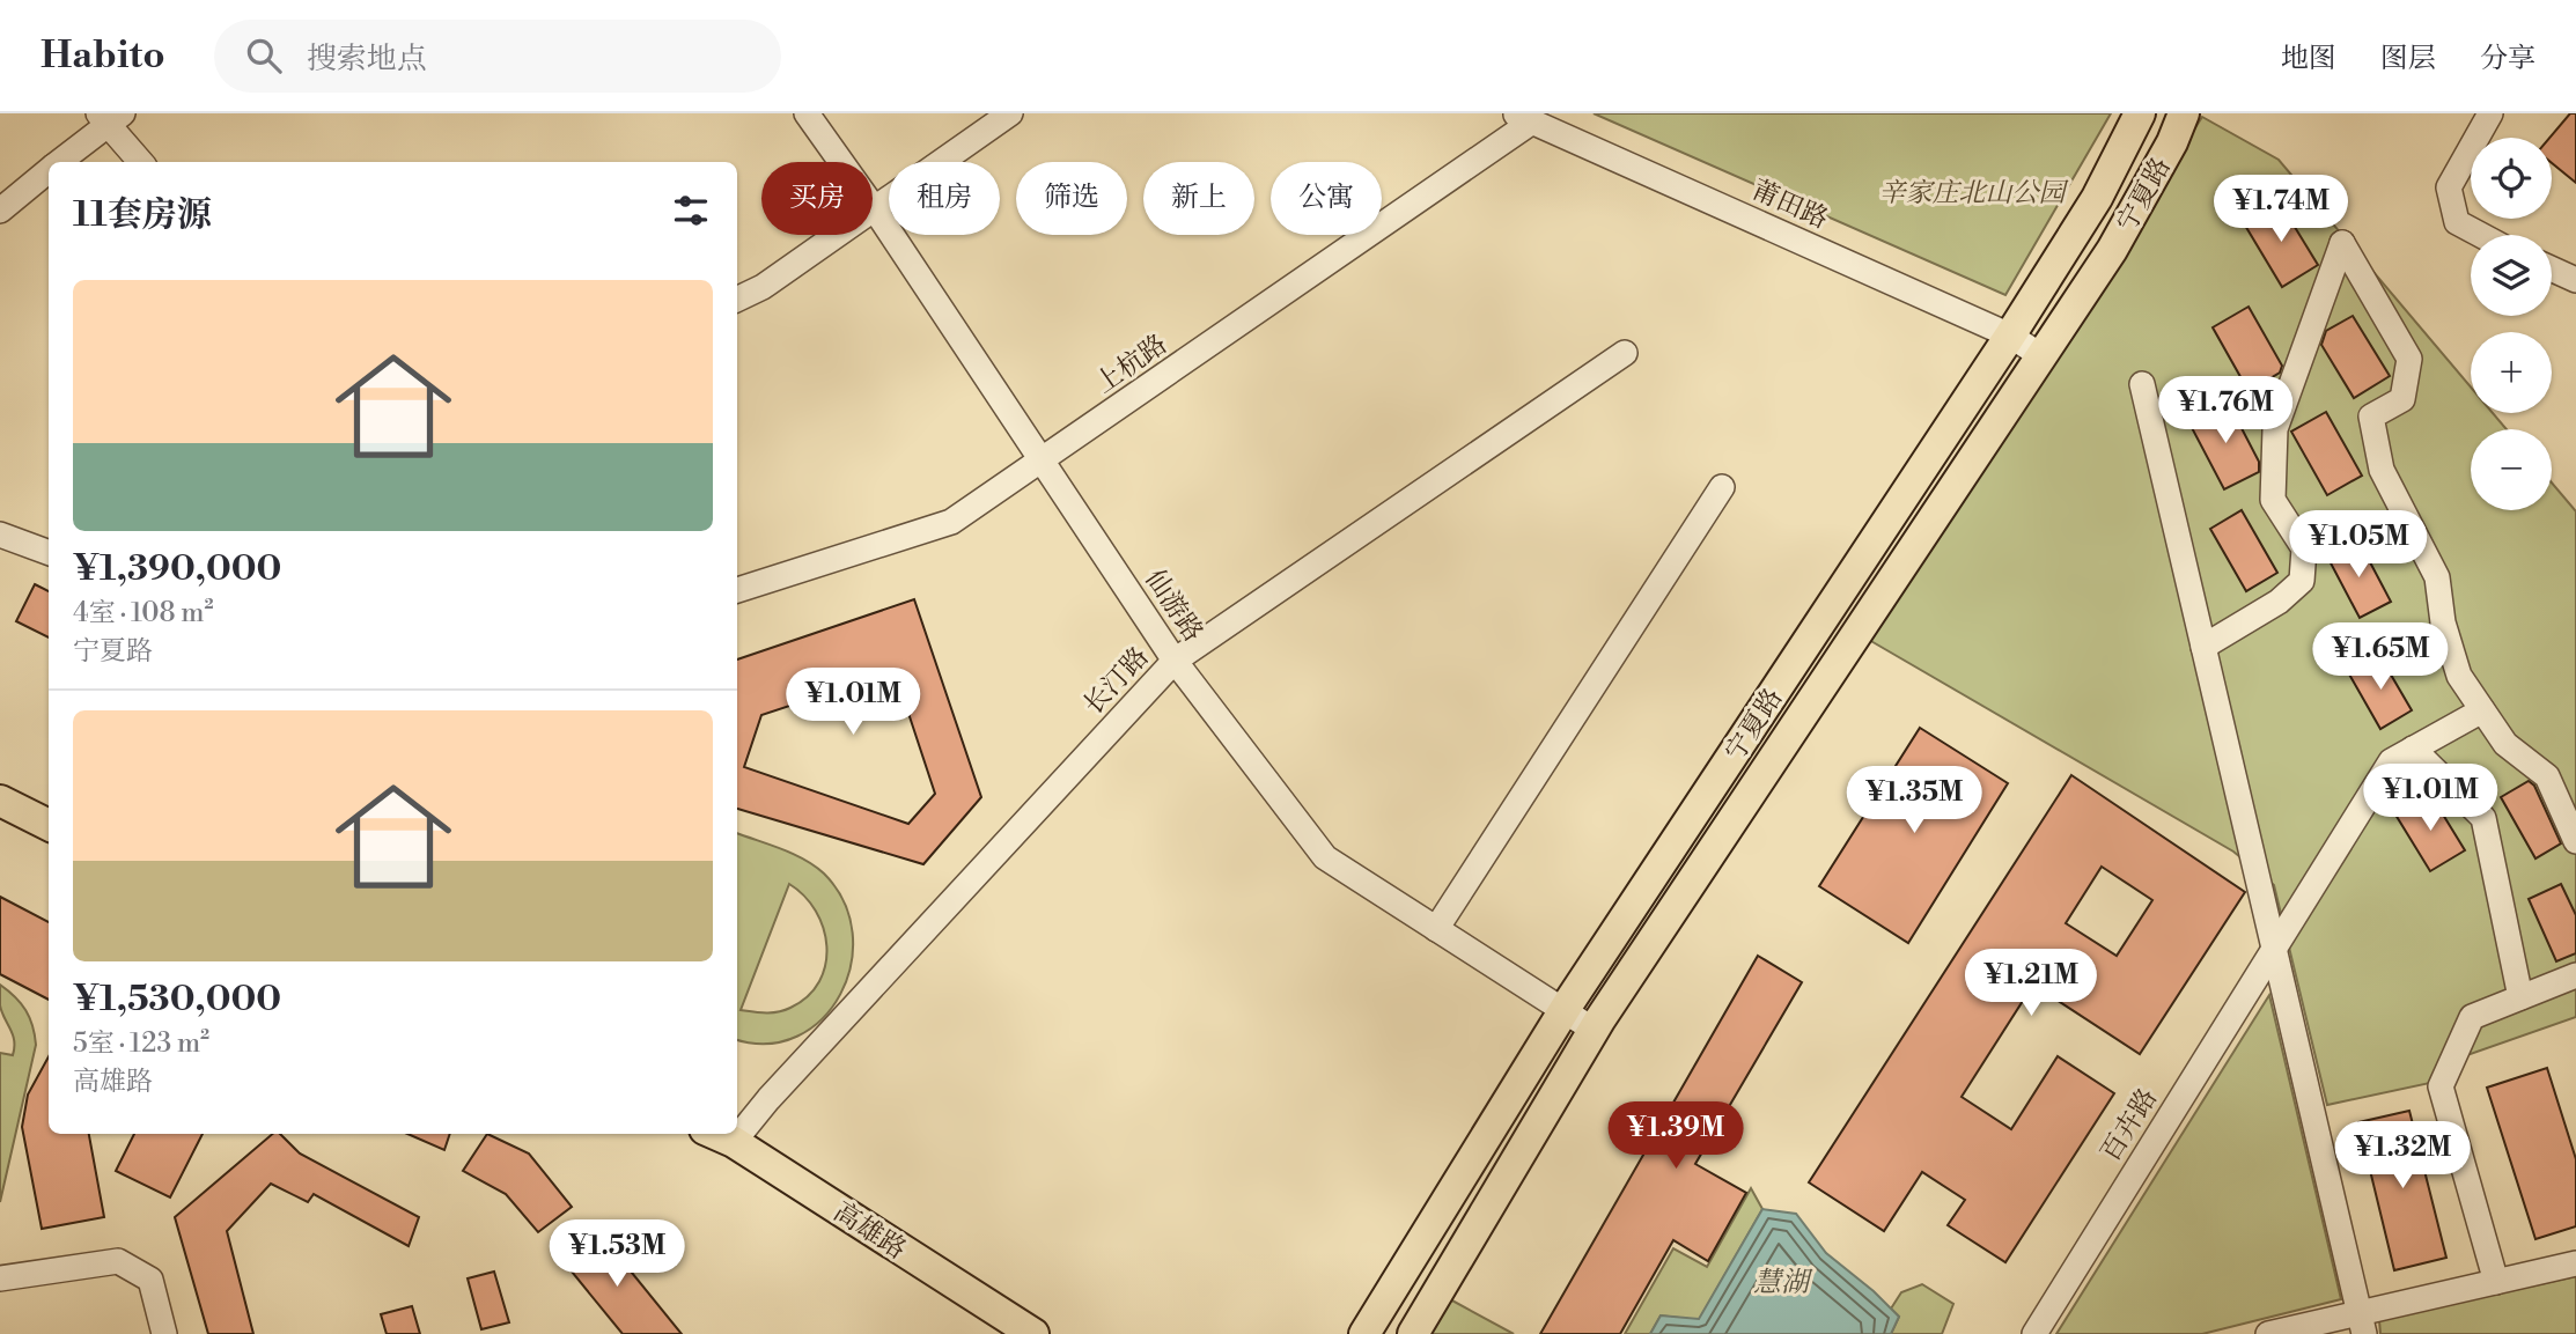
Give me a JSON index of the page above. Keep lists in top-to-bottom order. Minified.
{"streets":{"main road":["宁夏路","高雄路"],"street":["莆田路","上杭路","仙游路","长汀路","百卉路"]},"crossings":[["宁夏路","莆田路"],["宁夏路","仙游路"],["莆田路","上杭路"],["上杭路","仙游路"],["仙游路","长汀路"],["长汀路","高雄路"]],"water":["慧湖"],"parks":["辛家庄北山公园"],"page":{"header":"Habito","search":"搜索地点","nav":["地图","图层","分享"],"map_buttons":["+","−"],"chip":["买房","租房","筛选","新上","公寓"],"heading":"11套房源","price":["¥1.74M","¥1.76M","¥1.05M","¥1.65M","¥1.01M","¥1.01M","¥1.35M","¥1.21M","¥1.39M","¥1.32M","¥1.53M"],"list":[{"name":"¥1,390,000","note":"4室 · 108 m² · 宁夏路"},{"name":"¥1,530,000","note":"5室 · 123 m² · 高雄路"}]}}
